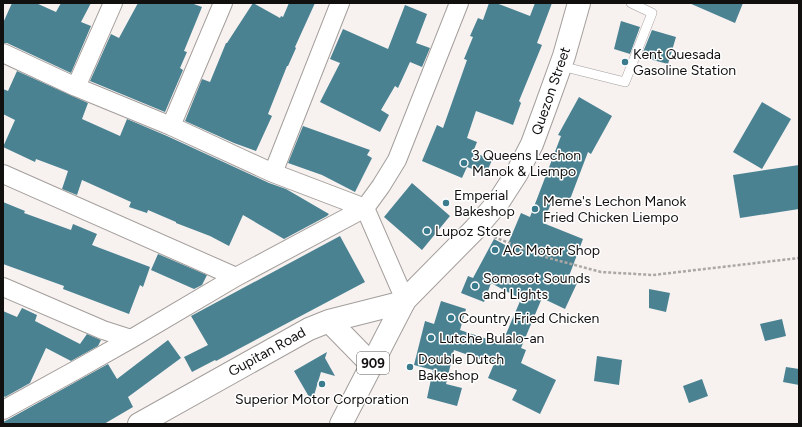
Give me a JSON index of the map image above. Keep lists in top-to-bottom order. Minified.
{"streets":{"main road":["Quezon Street","Gupitan Road","909"]},"crossings":[["Quezon Street","Gupitan Road"],["Quezon Street","909"],["Gupitan Road","909"]],"places":["Kent Quesada Gasoline Station","3 Queens Lechon Manok & Liempo","Emperial Bakeshop","Meme's Lechon Manok Fried Chicken Liempo","Lupoz Store","AC Motor Shop","Somosot Sounds and Lights","Country Fried Chicken","Lutche Bulalo-an","Double Dutch Bakeshop","Superior Motor Corporation"]}
